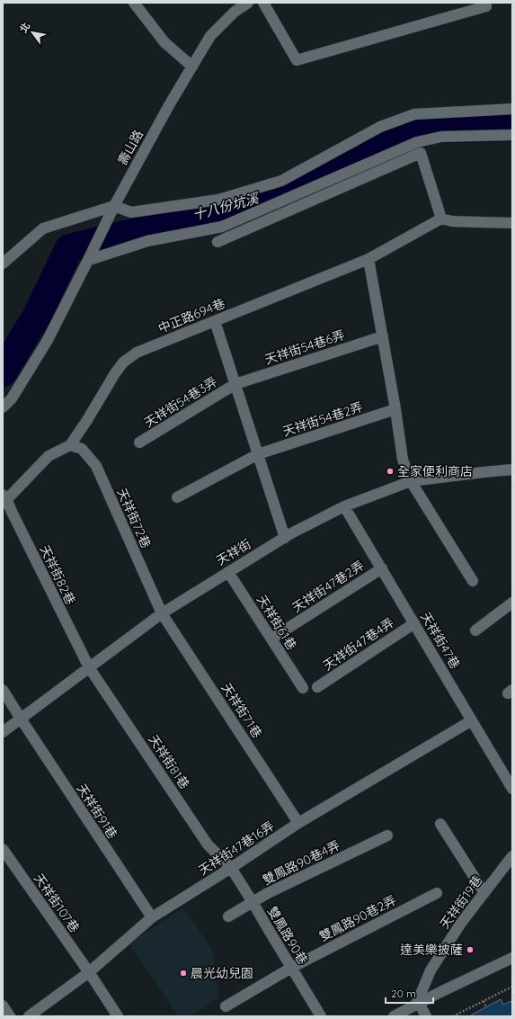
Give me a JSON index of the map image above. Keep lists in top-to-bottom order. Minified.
{"streets":{"street":["壽山路","中正路694巷","天祥街54巷6弄","天祥街54巷3弄","天祥街54巷2弄","天祥街72巷","天祥街","天祥街82巷","天祥街47巷2弄","天祥街61巷","天祥街47巷","天祥街47巷4弄","天祥街71巷","天祥街81巷","天祥街91巷","天祥街47巷16弄","雙鳳路90巷4弄","天祥街19巷","天祥街107巷","雙鳳路90巷2弄","雙鳳路90巷"]},"crossings":[["中正路694巷","天祥街72巷"],["中正路694巷","天祥街82巷"],["天祥街54巷6弄","天祥街54巷3弄"],["天祥街72巷","天祥街"],["天祥街72巷","天祥街71巷"],["天祥街","天祥街82巷"],["天祥街","天祥街61巷"],["天祥街","天祥街47巷"],["天祥街","天祥街71巷"],["天祥街","天祥街81巷"],["天祥街","天祥街91巷"],["天祥街82巷","天祥街81巷"],["天祥街47巷2弄","天祥街61巷"],["天祥街47巷2弄","天祥街47巷"],["天祥街47巷","天祥街47巷4弄"],["天祥街47巷","天祥街47巷16弄"],["天祥街71巷","天祥街47巷16弄"],["天祥街81巷","天祥街47巷16弄"],["天祥街81巷","雙鳳路90巷"],["天祥街91巷","天祥街47巷16弄"],["天祥街47巷16弄","天祥街107巷"],["天祥街47巷16弄","雙鳳路90巷"],["雙鳳路90巷4弄","雙鳳路90巷"],["雙鳳路90巷2弄","雙鳳路90巷"]],"water":["十八份坑溪"],"places":["全家便利商店","達美樂披薩","晨光幼兒園"],"scale_bar":"20 m","north":"top left"}
